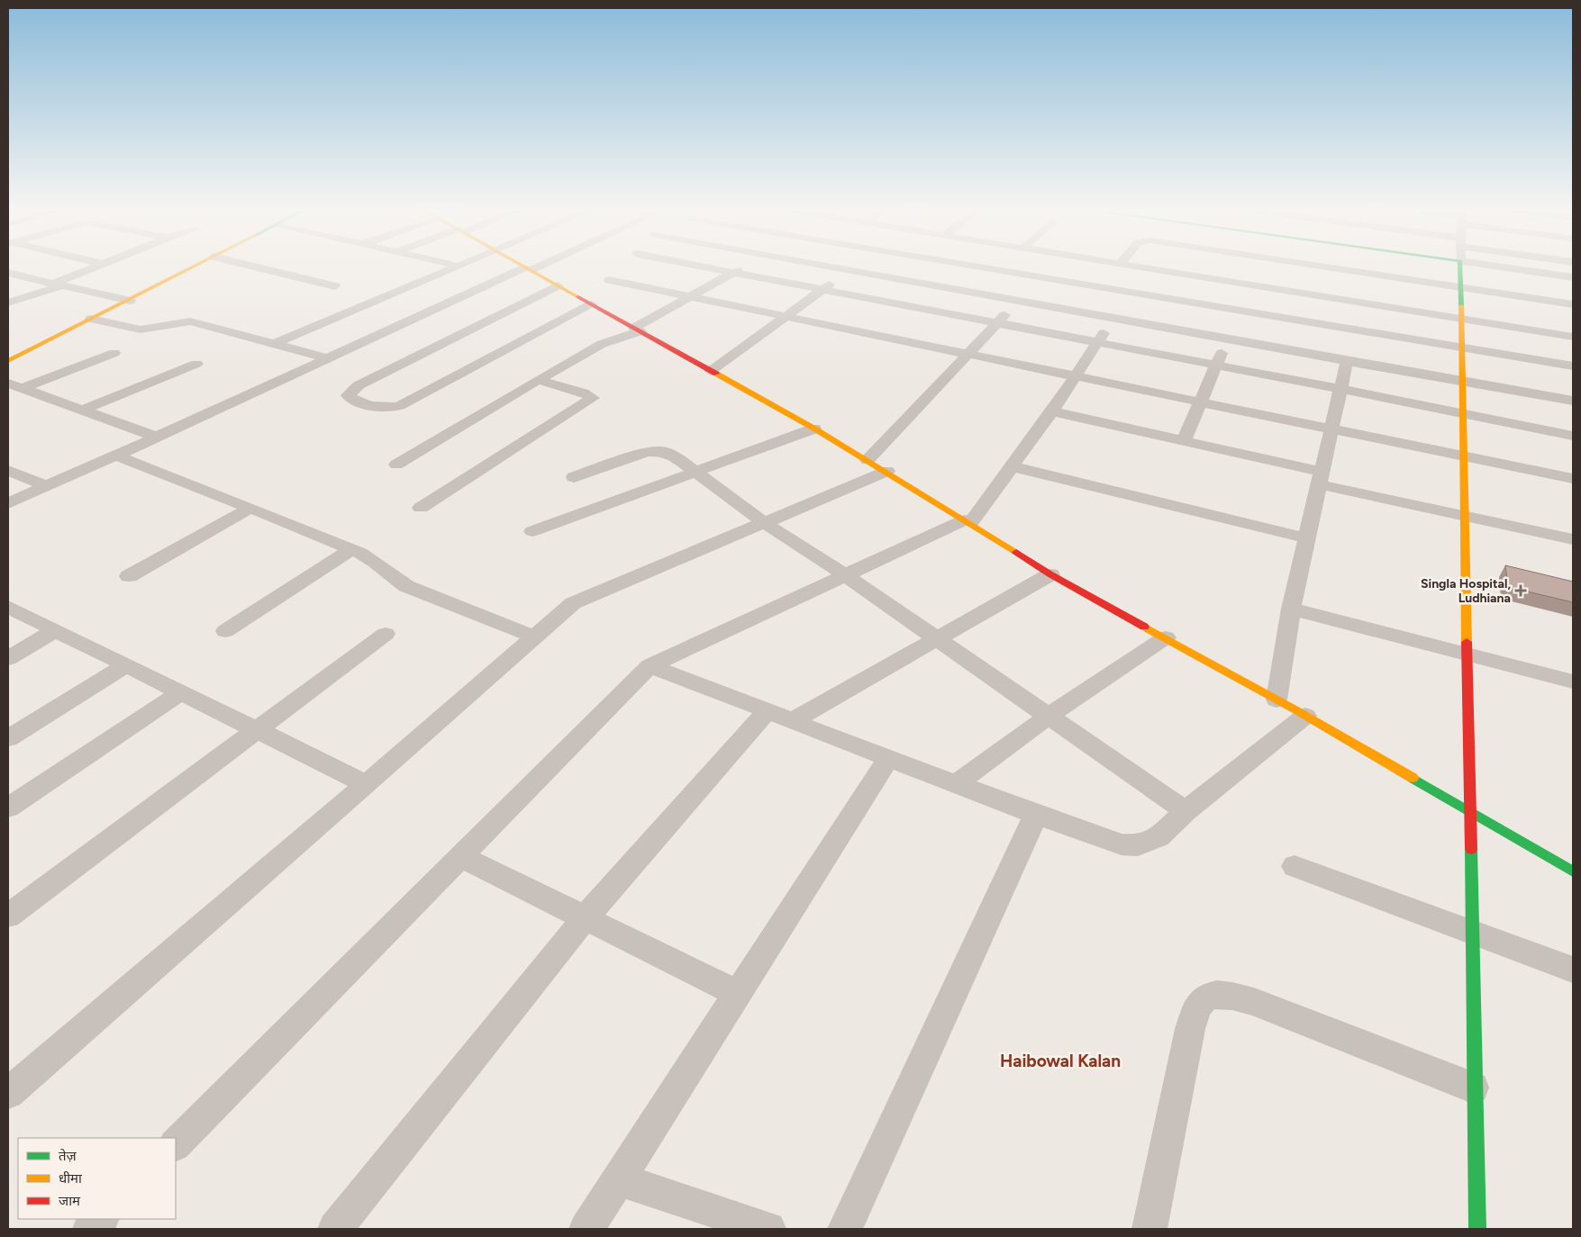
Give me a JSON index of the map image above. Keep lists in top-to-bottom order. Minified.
{"districts":["Haibowal Kalan"],"places":{"health":["Singla Hospital, Ludhiana"]},"legend":["तेज़","धीमा","जाम"]}
